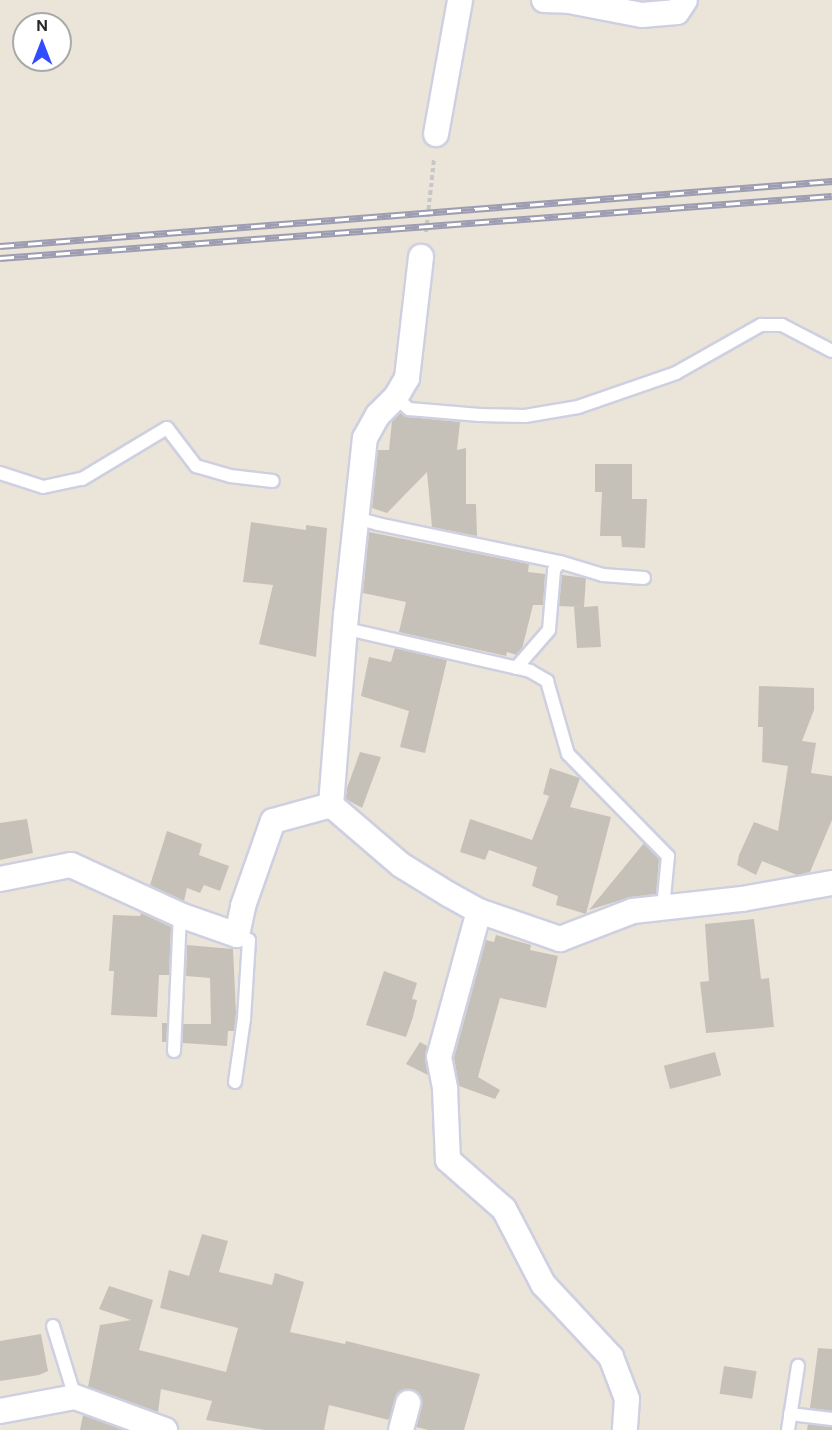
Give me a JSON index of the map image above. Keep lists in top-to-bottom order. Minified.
{"north":"top"}
